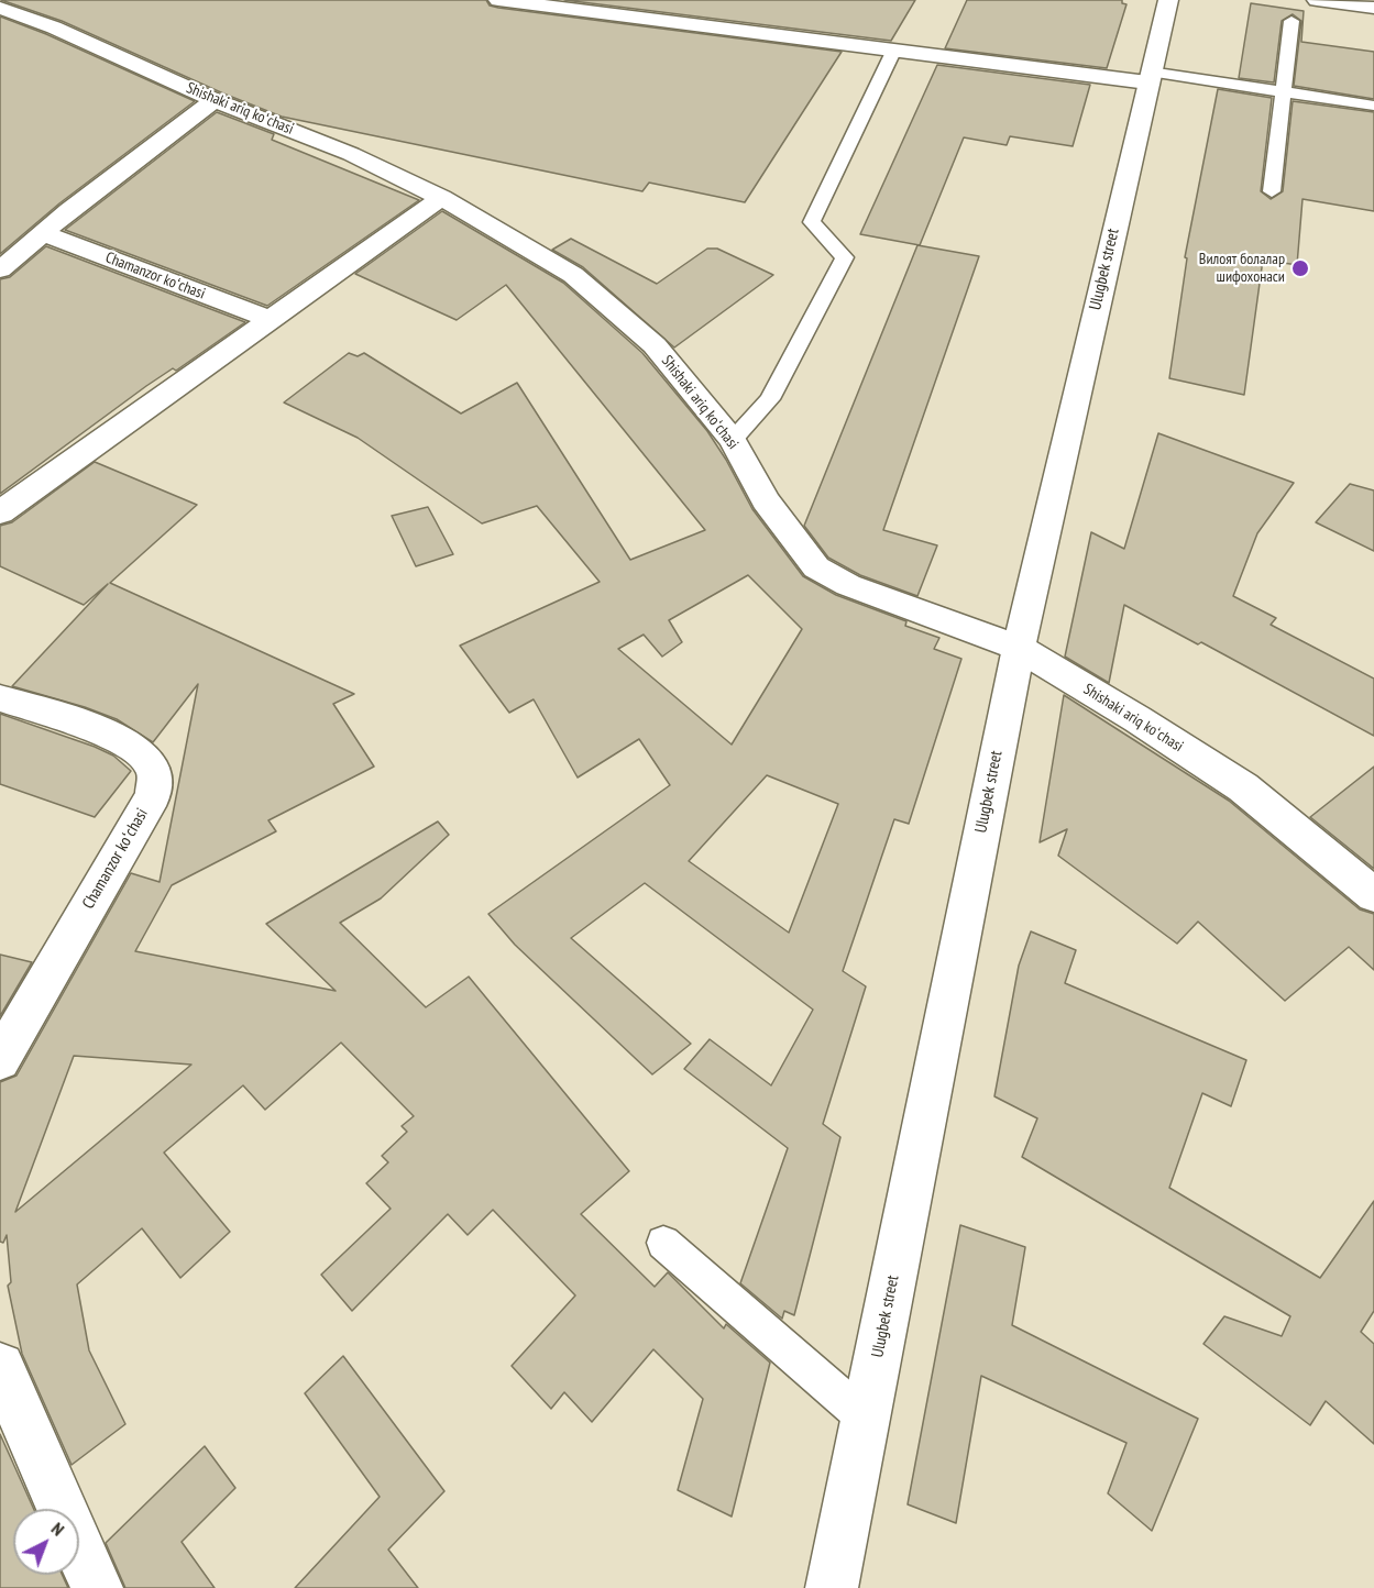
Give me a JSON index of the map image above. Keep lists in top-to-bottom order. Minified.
{"streets":{"street":["Shishaki ariq koʻchasi","Ulugbek street","Chamanzor koʻchasi"]},"crossings":[["Shishaki ariq koʻchasi","Ulugbek street"]],"places":["Вилоят болалар шифохонаси"],"north":"top right"}
